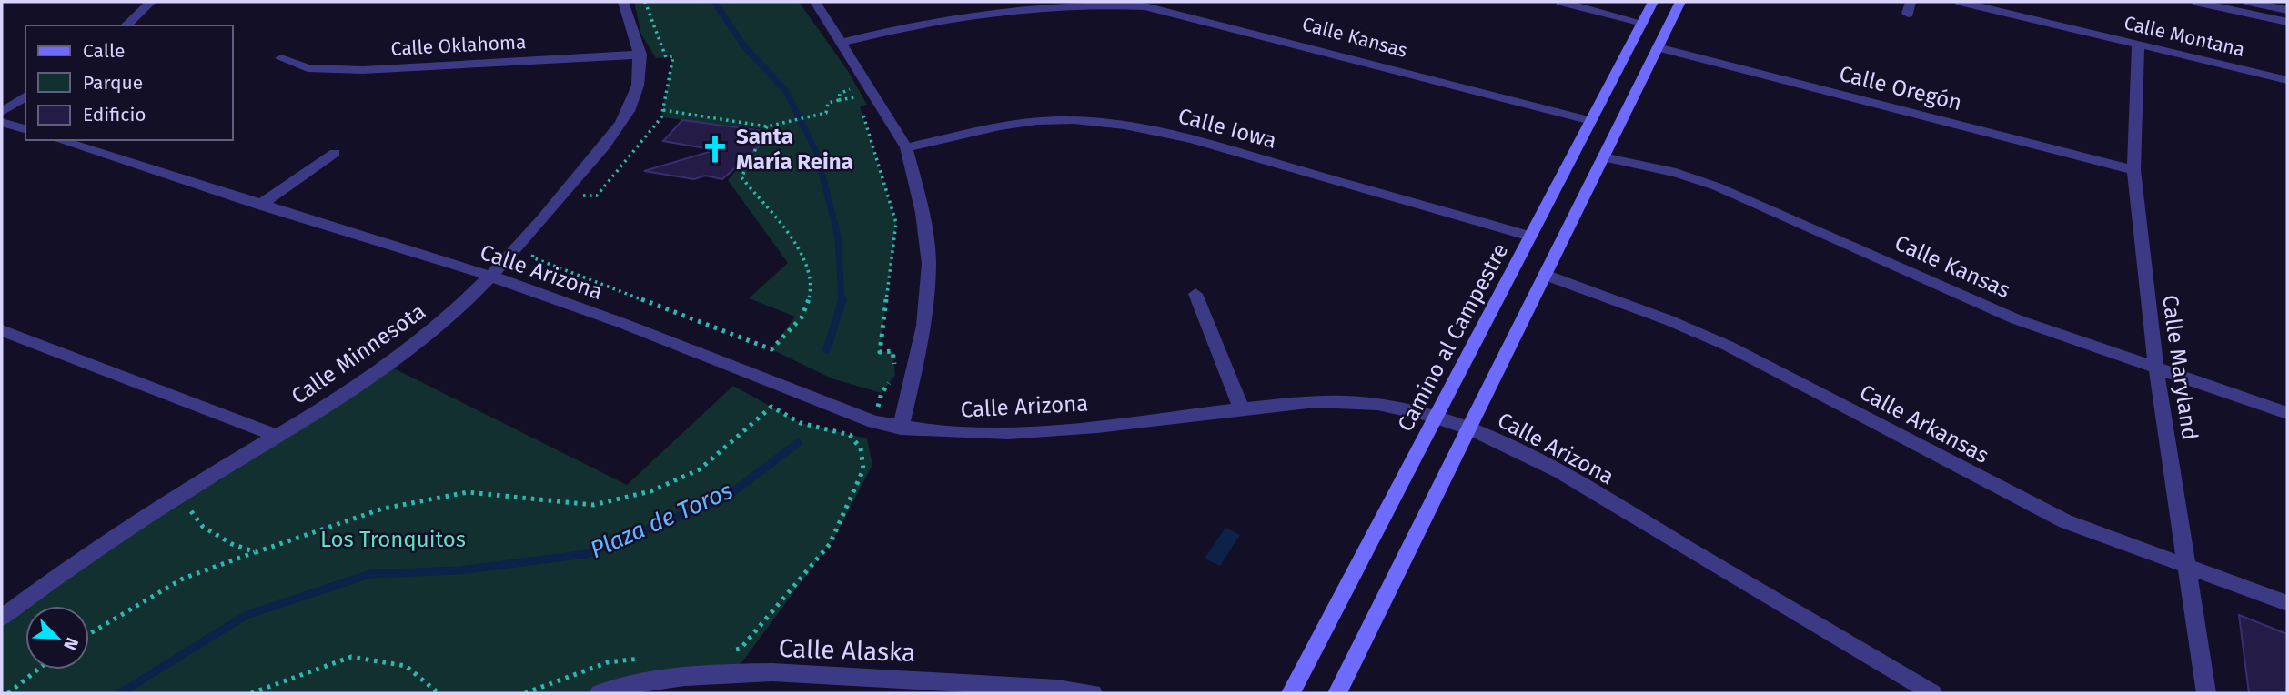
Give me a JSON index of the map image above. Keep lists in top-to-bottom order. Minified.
{"streets":{"street":["Calle Montana","Calle Kansas","Calle Oklahoma","Calle Oregón","Calle Iowa","Calle Arizona","Camino al Campestre","Calle Minnesota","Calle Maryland","Calle Arkansas","Calle Alaska"]},"crossings":[["Calle Montana","Calle Maryland"],["Calle Kansas","Camino al Campestre"],["Calle Kansas","Calle Maryland"],["Calle Oklahoma","Calle Minnesota"],["Calle Oregón","Calle Maryland"],["Calle Iowa","Camino al Campestre"],["Calle Arizona","Camino al Campestre"],["Calle Arizona","Calle Minnesota"],["Calle Maryland","Calle Arkansas"]],"water":["Plaza de Toros"],"parks":["Los Tronquitos"],"places":{"church":["Santa María Reina"]},"legend":["Calle","Parque","Edificio"],"north":"bottom right"}
